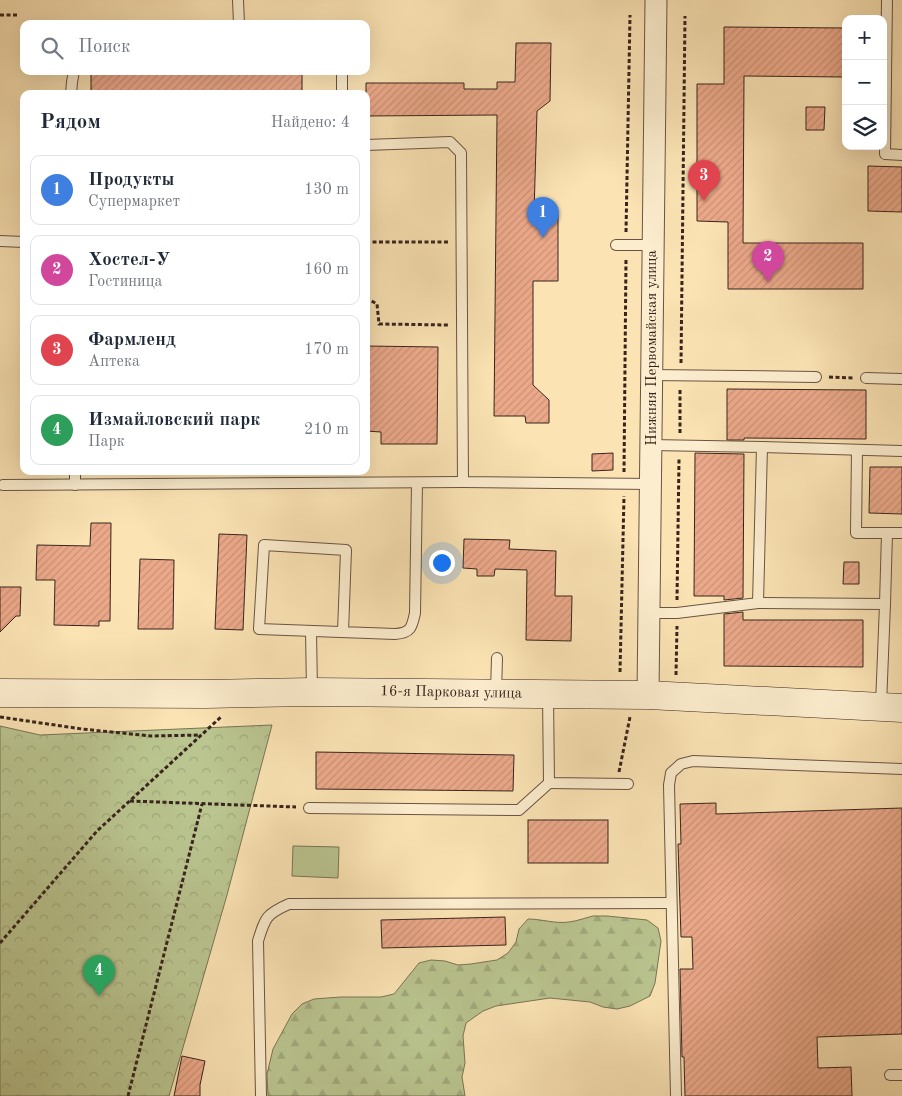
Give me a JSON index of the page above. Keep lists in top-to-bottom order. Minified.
{"streets":{"main road":["16-я Парковая улица"],"street":["Нижняя Первомайская улица"]},"crossings":[["Нижняя Первомайская улица","16-я Парковая улица"]],"page":{"map_buttons":["+","−"],"search":"Поиск","heading":["Рядом","Найдено: 4"],"list":[{"mark":"1","name":"Продукты","note":"Супермаркет","value":"130 m"},{"mark":"2","name":"Хостел-У","note":"Гостиница","value":"160 m"},{"mark":"3","name":"Фармленд","note":"Аптека","value":"170 m"},{"mark":"4","name":"Измайловский парк","note":"Парк","value":"210 m"}],"pins":["3","1","2","4"]}}
